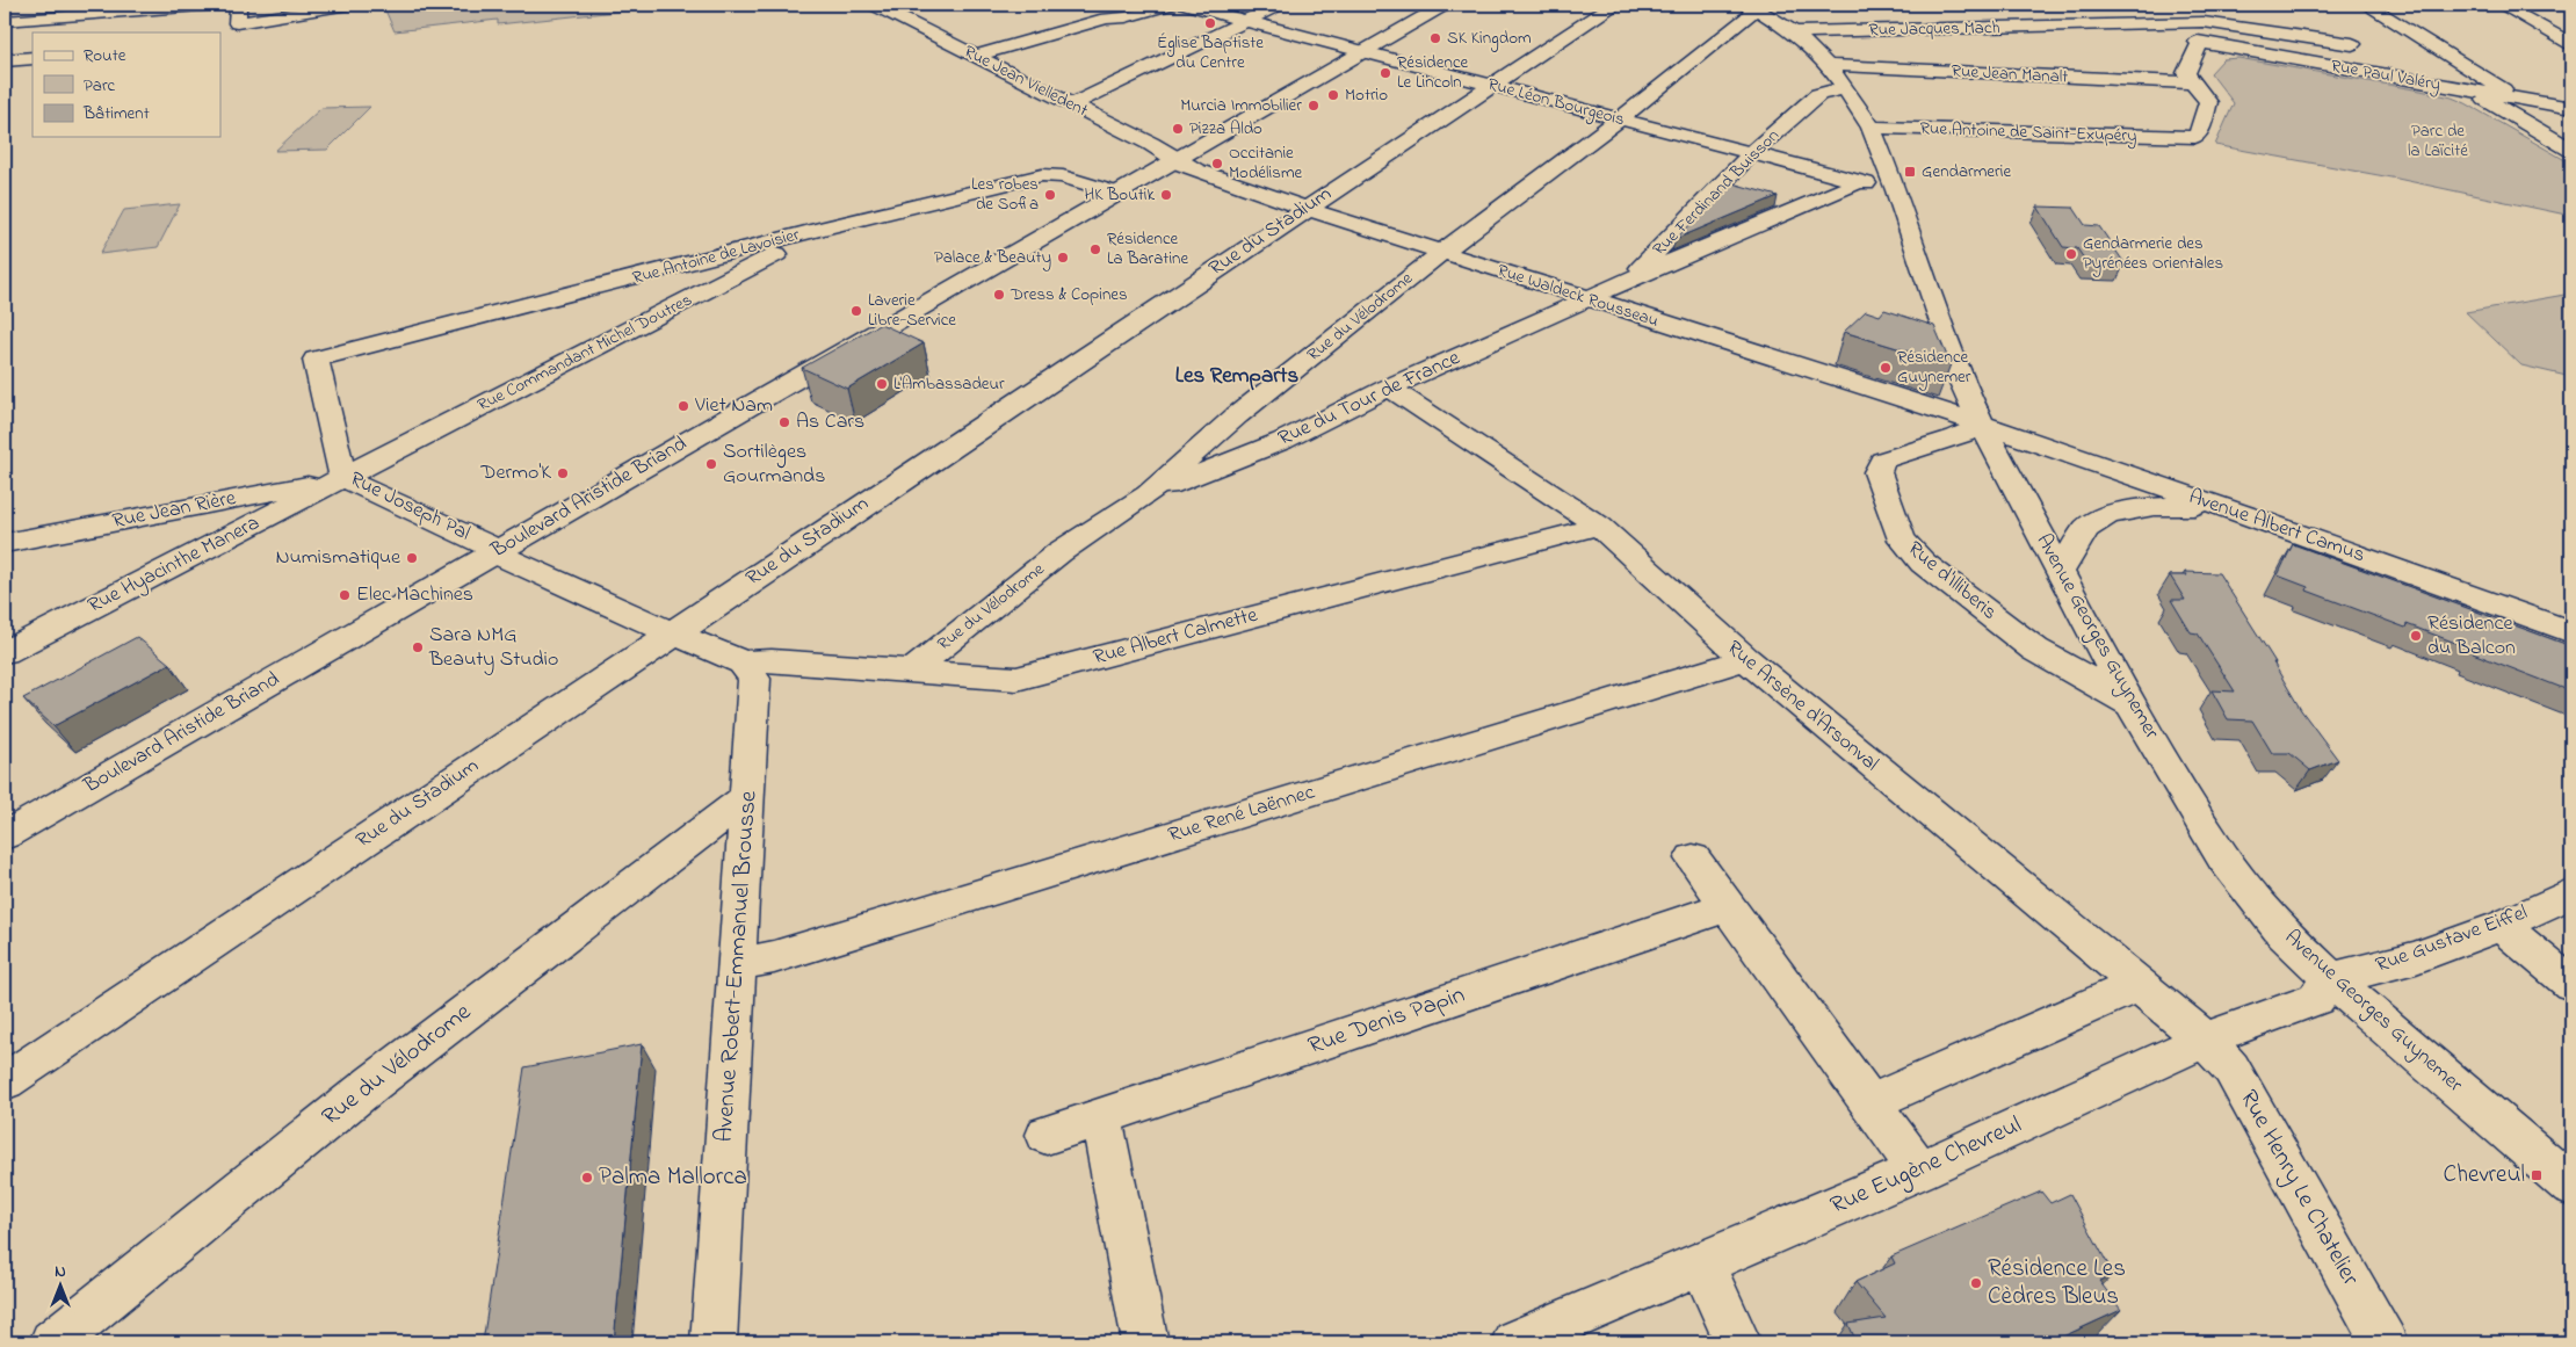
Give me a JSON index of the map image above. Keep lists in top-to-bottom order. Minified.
{"streets":{"street":["Rue Jacques Mach","Rue Jean Manalt","Rue Paul Valéry","Rue Jean Vielledent","Rue Léon Bourgeois","Rue Antoine de Saint-Exupéry","Rue Ferdinand Buisson","Rue du Stadium","Rue Antoine de Lavoisier","Rue Waldeck Rousseau","Rue du Vélodrome","Rue Commandant Michel Doutres","Rue du Tour de France","Boulevard Aristide Briand","Rue Joseph Pal","Rue Jean Rière","Avenue Albert Camus","Rue Hyacinthe Manera","Rue d'Illiberis","Rue Albert Calmette","Avenue Georges Guynemer","Rue Arsène d'Arsonval","Rue René Laënnec","Rue Gustave Eiffel","Avenue Robert-Emmanuel Brousse","Rue Denis Papin","Rue Eugène Chevreul","Rue Henry Le Chatelier"]},"crossings":[["Rue Jacques Mach","Rue Paul Valéry"],["Rue Jacques Mach","Avenue Georges Guynemer"],["Rue Jean Manalt","Rue Antoine de Saint-Exupéry"],["Rue Jean Manalt","Avenue Georges Guynemer"],["Rue Jean Vielledent","Rue Waldeck Rousseau"],["Rue Jean Vielledent","Boulevard Aristide Briand"],["Rue Léon Bourgeois","Rue Ferdinand Buisson"],["Rue Léon Bourgeois","Rue du Stadium"],["Rue Léon Bourgeois","Rue du Vélodrome"],["Rue Léon Bourgeois","Boulevard Aristide Briand"],["Rue Léon Bourgeois","Avenue Georges Guynemer"],["Rue Antoine de Saint-Exupéry","Avenue Georges Guynemer"],["Rue Ferdinand Buisson","Rue Waldeck Rousseau"],["Rue Ferdinand Buisson","Rue du Tour de France"],["Rue Ferdinand Buisson","Avenue Georges Guynemer"],["Rue du Stadium","Rue Waldeck Rousseau"],["Rue du Stadium","Rue Joseph Pal"],["Rue Antoine de Lavoisier","Rue Commandant Michel Doutres"],["Rue Antoine de Lavoisier","Boulevard Aristide Briand"],["Rue Antoine de Lavoisier","Rue Joseph Pal"],["Rue Waldeck Rousseau","Rue du Vélodrome"],["Rue Waldeck Rousseau","Rue du Tour de France"],["Rue Waldeck Rousseau","Boulevard Aristide Briand"],["Rue Waldeck Rousseau","Avenue Albert Camus"],["Rue Waldeck Rousseau","Rue d'Illiberis"],["Rue Waldeck Rousseau","Avenue Georges Guynemer"],["Rue du Vélodrome","Rue du Tour de France"],["Rue du Vélodrome","Rue Albert Calmette"],["Rue du Vélodrome","Avenue Georges Guynemer"],["Rue du Vélodrome","Avenue Robert-Emmanuel Brousse"],["Rue Commandant Michel Doutres","Rue Joseph Pal"],["Rue Commandant Michel Doutres","Rue Jean Rière"],["Rue Commandant Michel Doutres","Rue Hyacinthe Manera"],["Rue du Tour de France","Rue Arsène d'Arsonval"],["Boulevard Aristide Briand","Rue Joseph Pal"],["Rue Joseph Pal","Rue Jean Rière"],["Rue Joseph Pal","Rue Hyacinthe Manera"],["Rue Joseph Pal","Rue Albert Calmette"],["Rue Joseph Pal","Avenue Robert-Emmanuel Brousse"],["Rue Jean Rière","Rue Hyacinthe Manera"],["Avenue Albert Camus","Rue d'Illiberis"],["Avenue Albert Camus","Avenue Georges Guynemer"],["Rue d'Illiberis","Avenue Georges Guynemer"],["Rue Albert Calmette","Rue Arsène d'Arsonval"],["Rue Albert Calmette","Avenue Robert-Emmanuel Brousse"],["Avenue Georges Guynemer","Rue Gustave Eiffel"],["Avenue Georges Guynemer","Rue Eugène Chevreul"],["Rue Arsène d'Arsonval","Rue René Laënnec"],["Rue Arsène d'Arsonval","Rue Eugène Chevreul"],["Rue Arsène d'Arsonval","Rue Henry Le Chatelier"],["Rue René Laënnec","Avenue Robert-Emmanuel Brousse"],["Rue Gustave Eiffel","Rue Eugène Chevreul"],["Rue Eugène Chevreul","Rue Henry Le Chatelier"]],"districts":["Les Remparts"],"parks":["Parc de la Laïcité"],"places":{"other":["Église Baptiste du Centre","SK Kingdom","Résidence Le Lincoln","Motrio","Murcia Immobilier","Pizza Aldo","Occitanie Modélisme","Les robes de Sofia","HK Boutik","Résidence La Baratine","Gendarmerie des Pyrénées Orientales","Palace & Beauty","Dress & Copines","Laverie Libre-Service","Résidence Guynemer","L'Ambassadeur","Viet Nam","As Cars","Sortilèges Gourmands","Dermo'K","Numismatique","Elec Machines","Résidence du Balcon","Sara NMG Beauty Studio","Palma Mallorca","Résidence Les Cèdres Bleus"],"transit":["Gendarmerie","Chevreul"]},"legend":["Route","Parc","Bâtiment"],"north":"top"}
